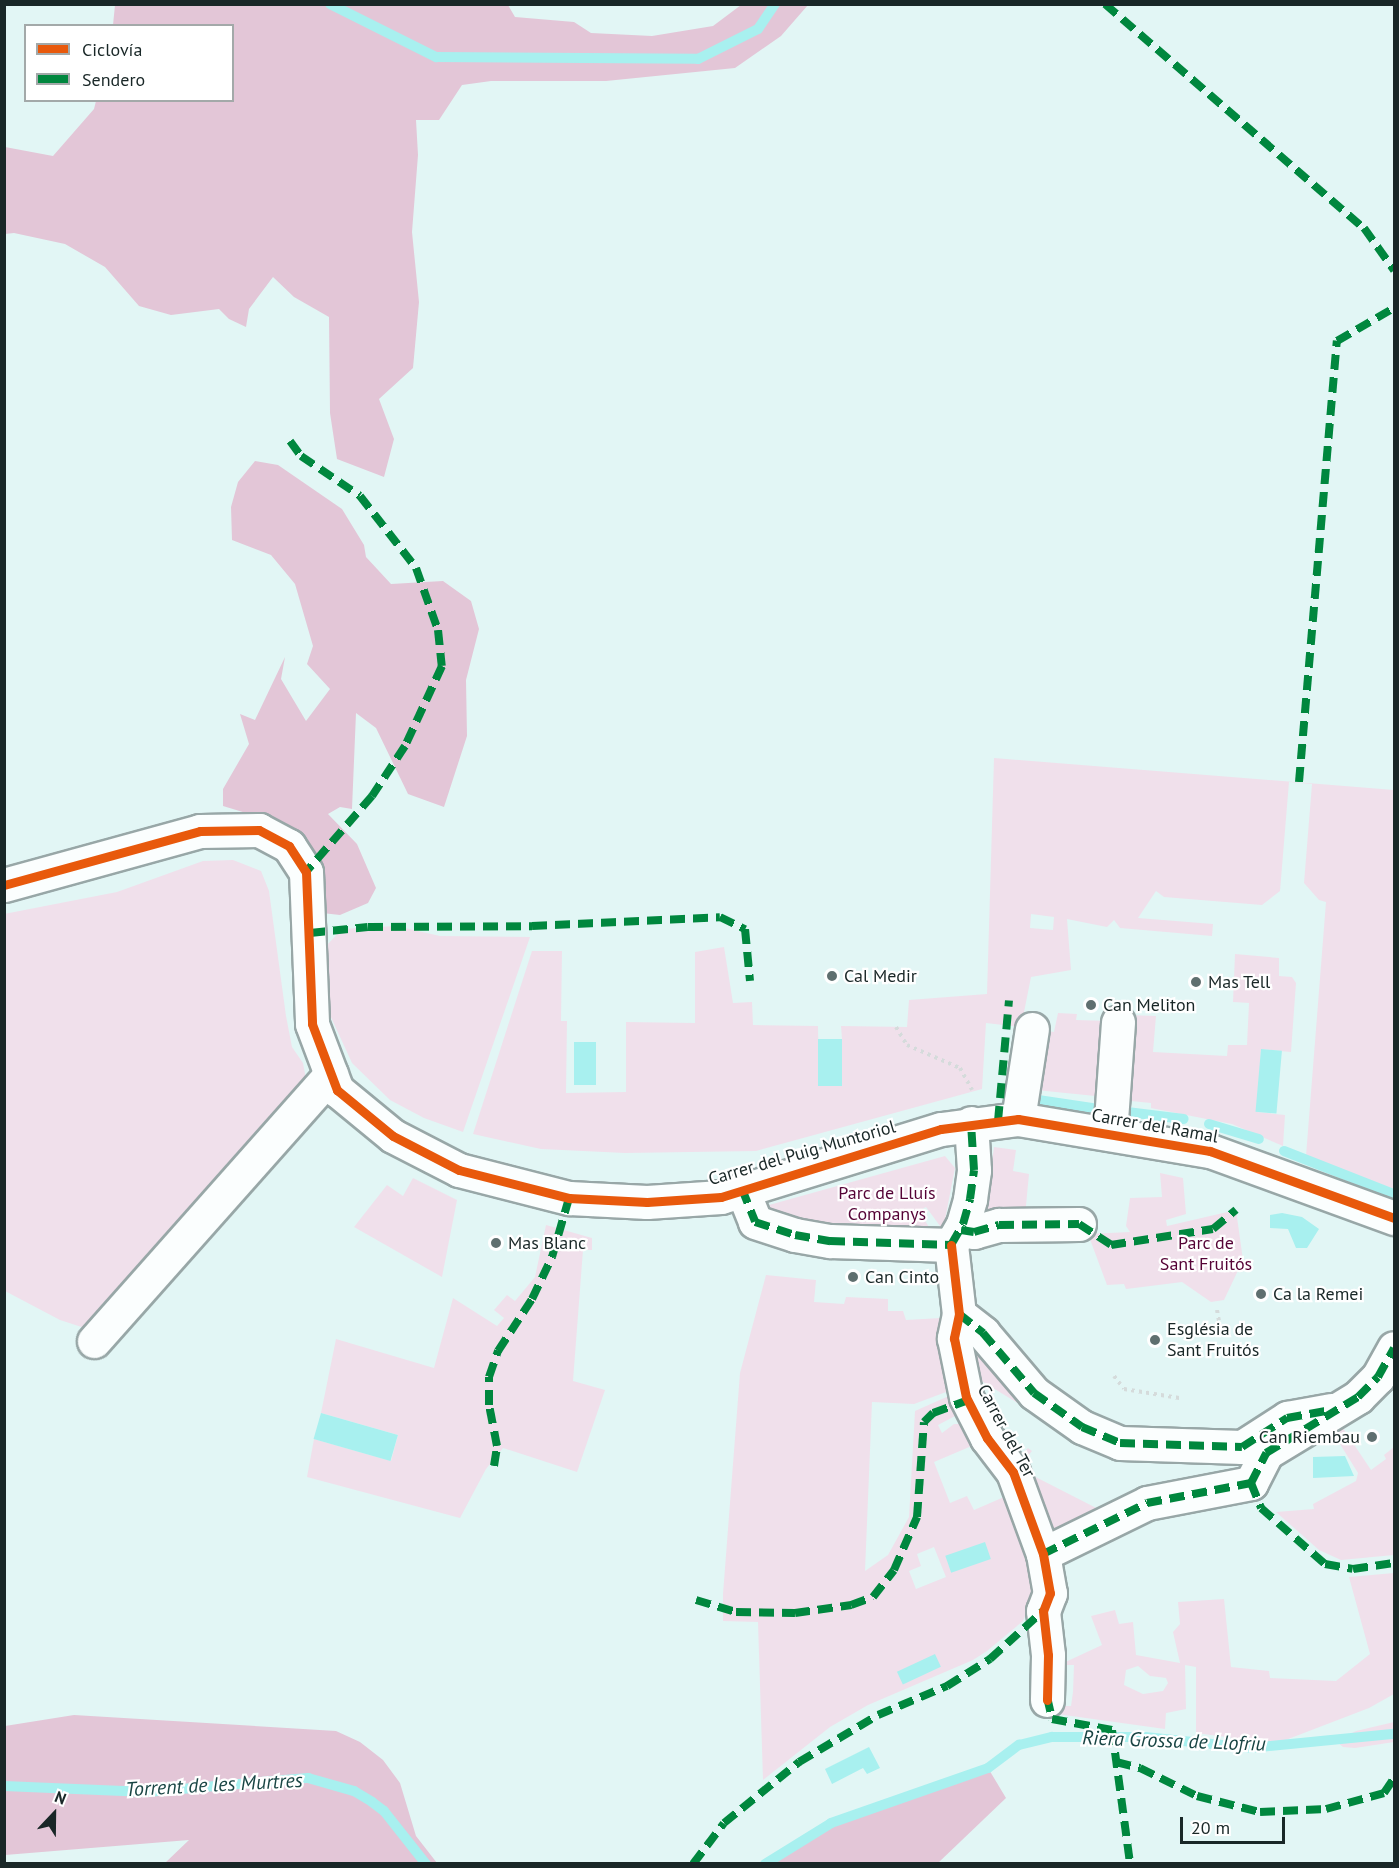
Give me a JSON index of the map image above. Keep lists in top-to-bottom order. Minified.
{"streets":{"street":["Carrer del Ramal","Carrer del Puig Muntoriol","Carrer del Ter"]},"crossings":[["Carrer del Ramal","Carrer del Puig Muntoriol"],["Carrer del Ramal","Carrer del Ter"],["Carrer del Puig Muntoriol","Carrer del Ter"]],"water":["Riera Grossa de Llofriu","Torrent de les Murtres"],"parks":["Parc de Lluís Companys","Parc de Sant Fruitós"],"places":["Cal Medir","Mas Tell","Can Meliton","Mas Blanc","Can Cinto","Ca la Remei","Església de Sant Fruitós","Can Riembau"],"legend":["Ciclovía","Sendero"],"scale_bar":"20 m","north":"top"}
